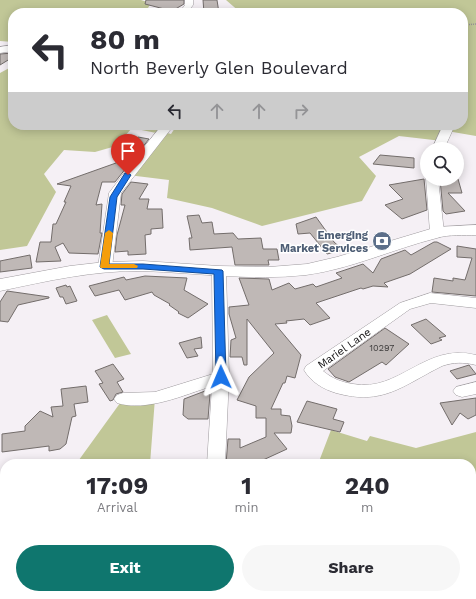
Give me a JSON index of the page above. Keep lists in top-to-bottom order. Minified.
{"streets":{"street":["Mariel Lane"]},"places":{"bank":["Emerging Market Services"]},"house_numbers":["10297"],"page":{"turn":["80 m","North Beverly Glen Boulevard"],"eta":["17:09","Arrival","1","min","240","m"],"buttons":["Exit","Share"]}}
